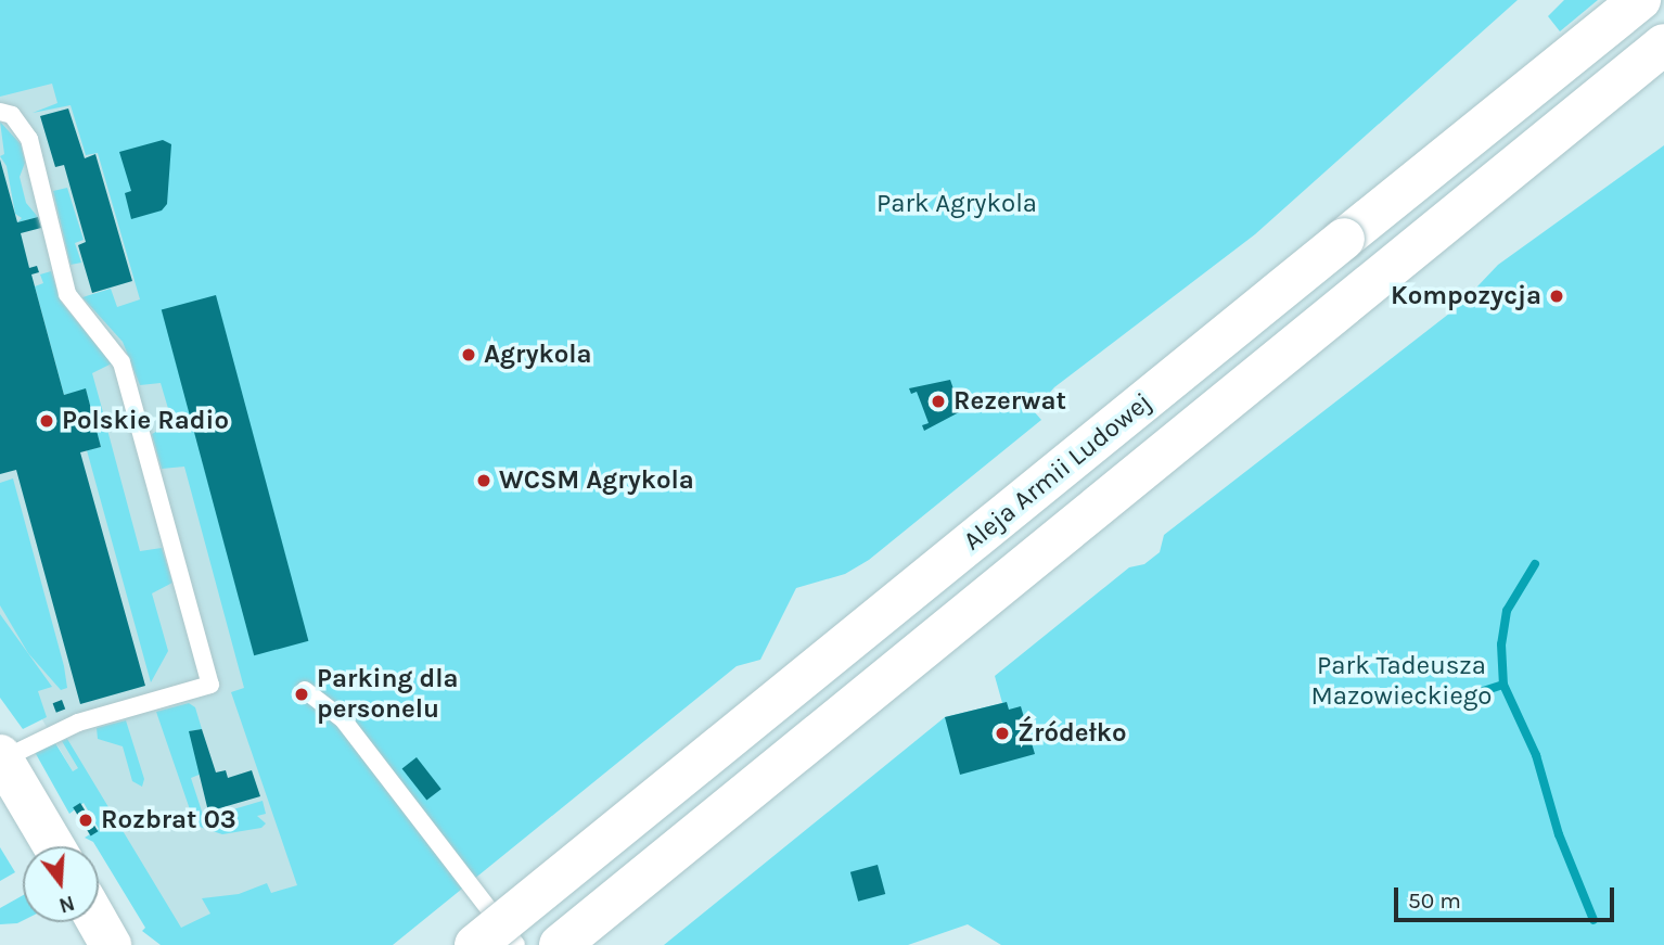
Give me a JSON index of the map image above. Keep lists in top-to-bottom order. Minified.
{"streets":{"main road":["Aleja Armii Ludowej"]},"parks":["Park Agrykola","Park Tadeusza Mazowieckiego"],"places":["Kompozycja","Agrykola","Rezerwat","Polskie Radio","WCSM Agrykola","Parking dla personelu","Źródełko","Rozbrat 03"],"scale_bar":"50 m","north":"bottom"}
